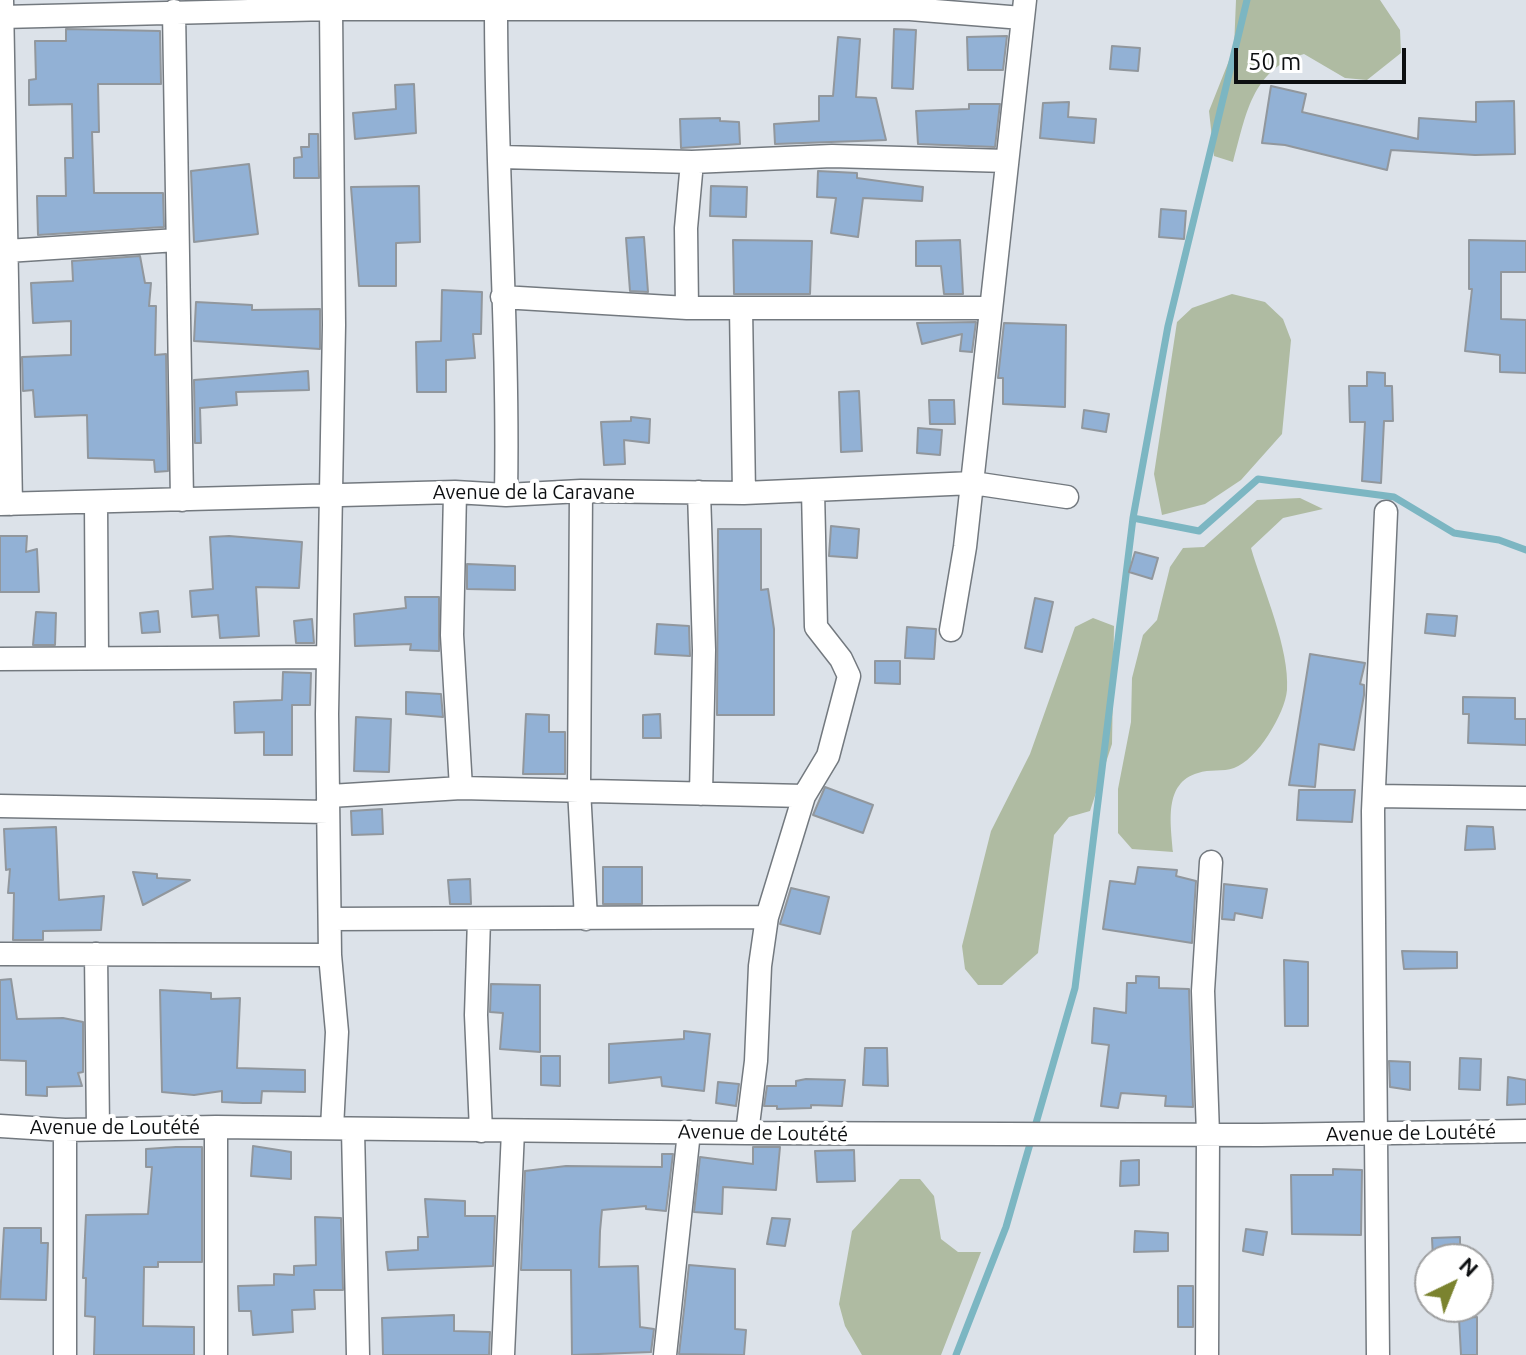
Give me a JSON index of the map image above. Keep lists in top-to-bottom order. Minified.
{"streets":{"street":["Avenue de la Caravane","Avenue de Loutété"]},"scale_bar":"50 m","north":"top right"}
